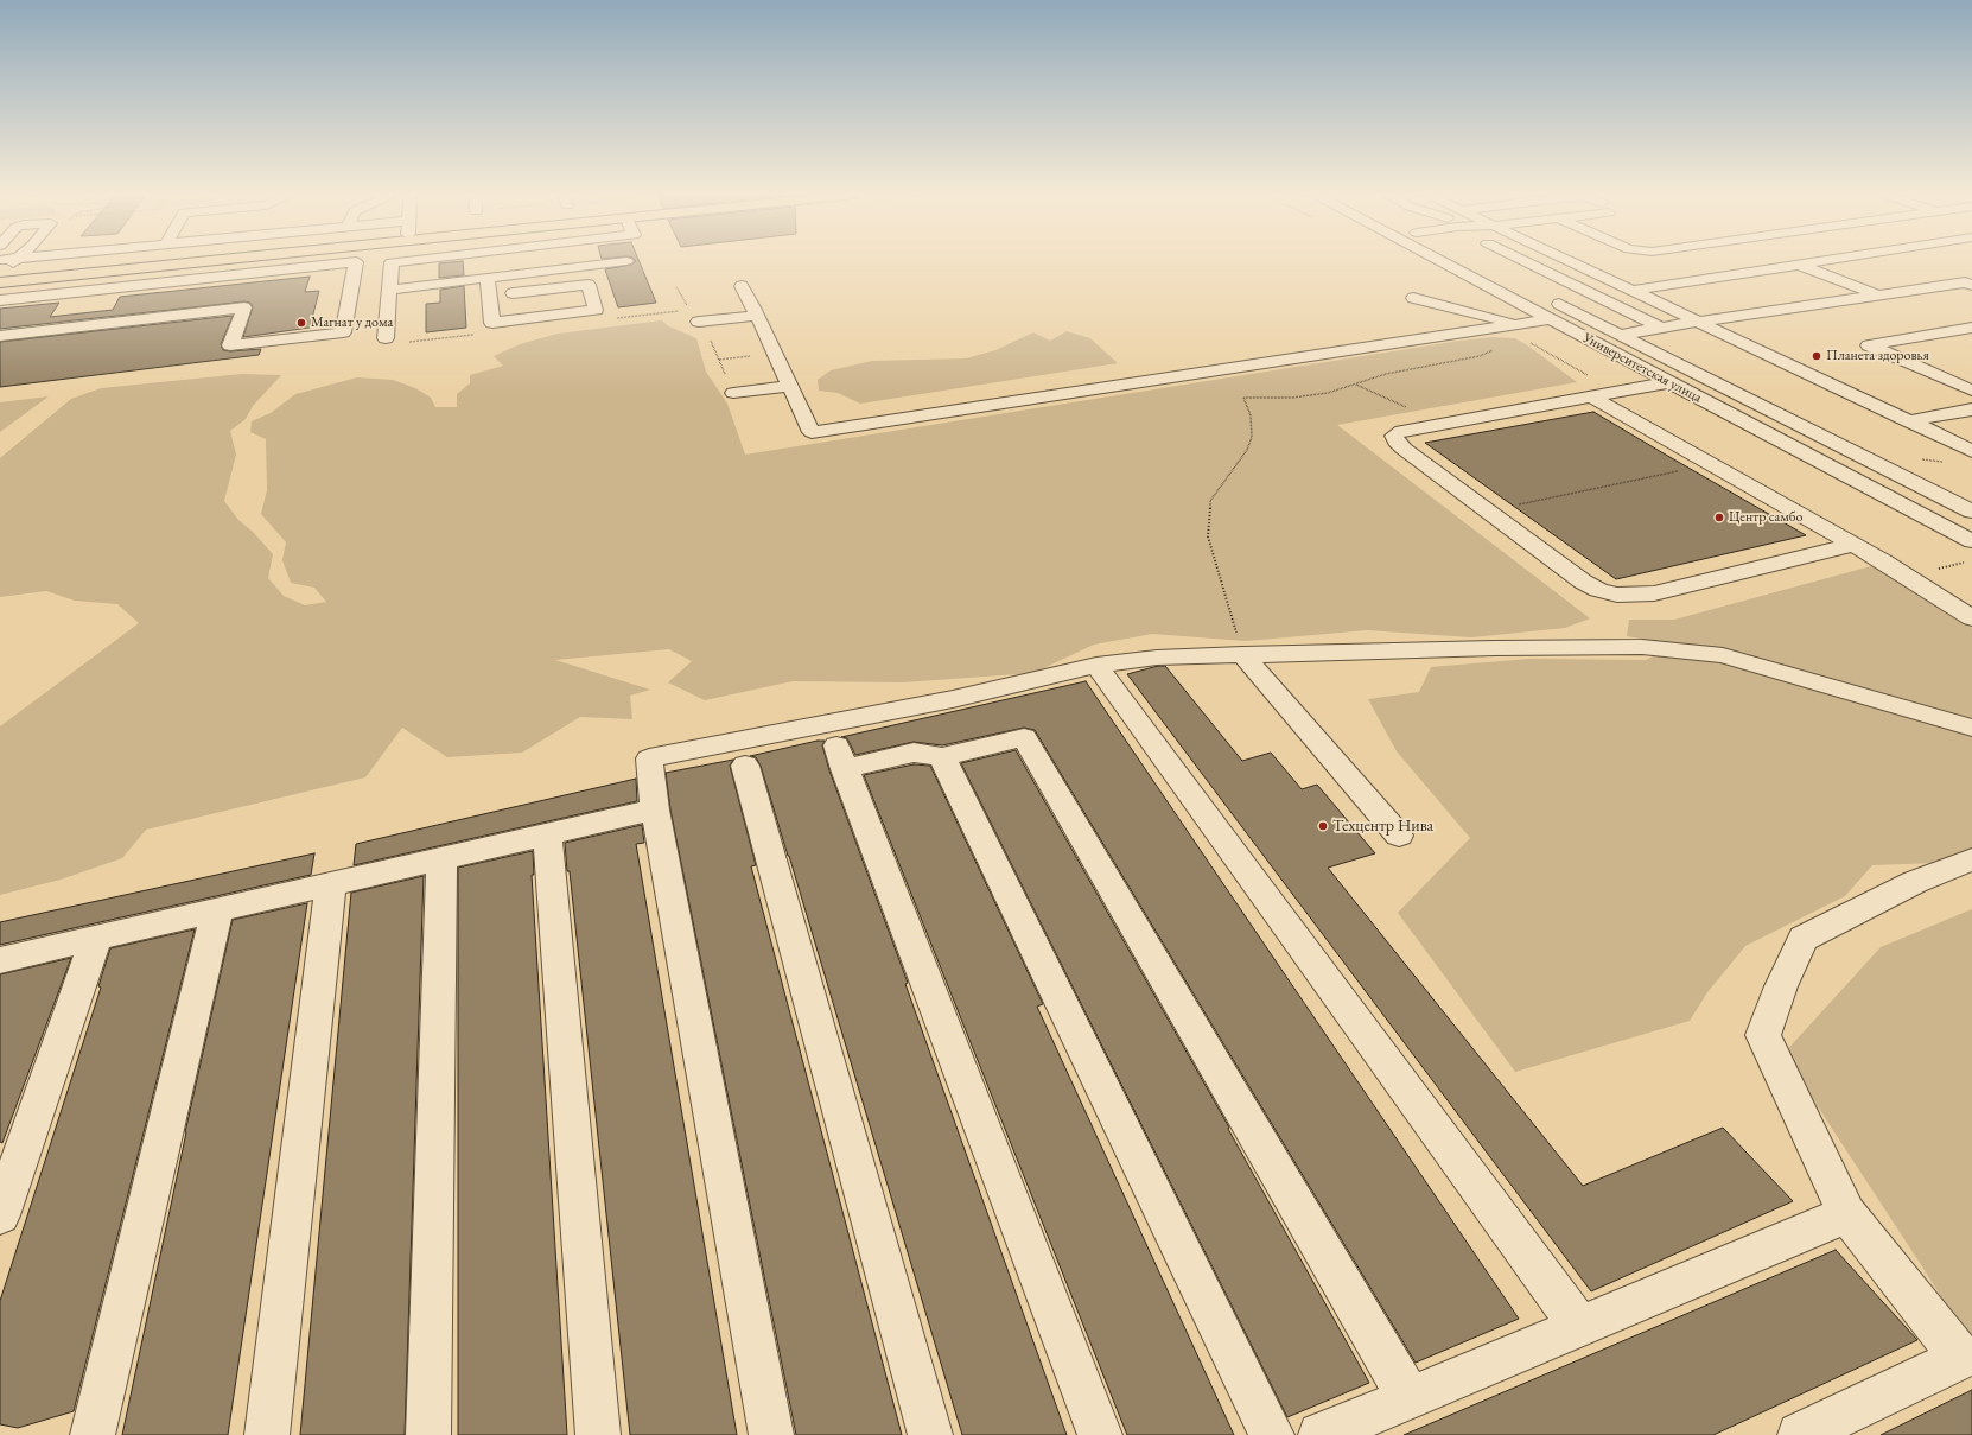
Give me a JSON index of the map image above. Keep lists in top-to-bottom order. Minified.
{"streets":{"street":["Университетская улица"]},"places":["Магнат у дома","Планета здоровья","Центр самбо","Техцентр Нива"]}
